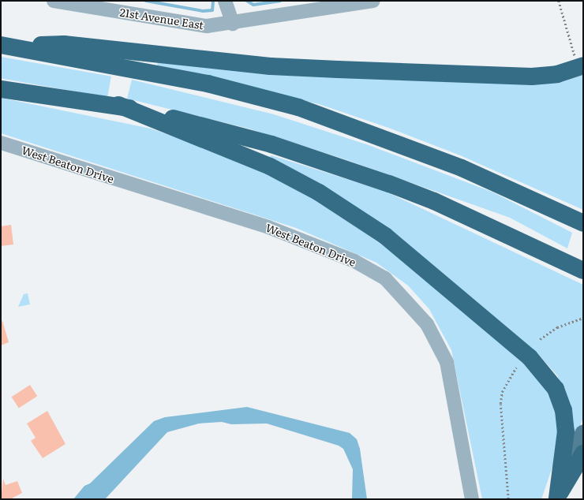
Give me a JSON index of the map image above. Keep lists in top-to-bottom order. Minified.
{"streets":{"street":["21st Avenue East","West Beaton Drive"]}}
